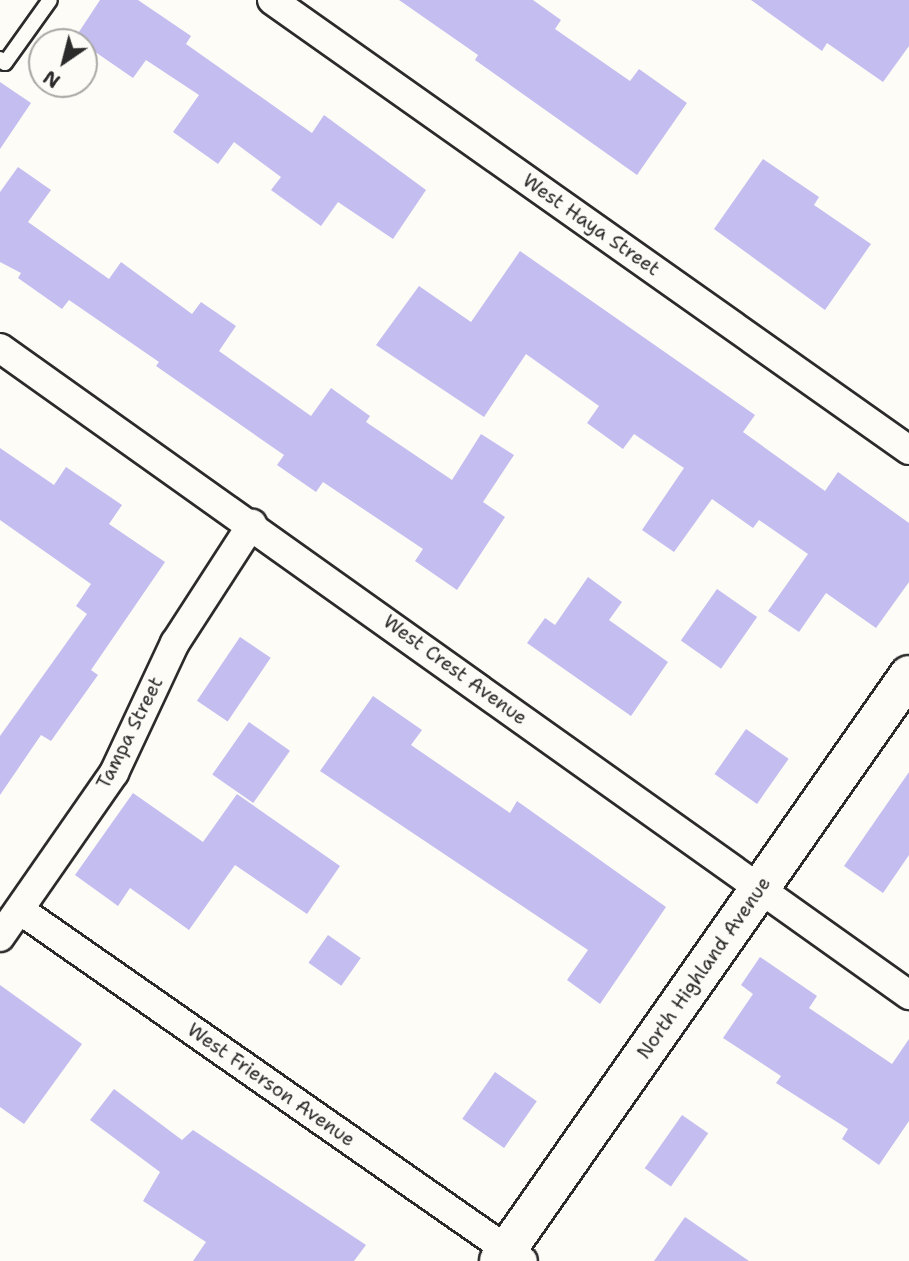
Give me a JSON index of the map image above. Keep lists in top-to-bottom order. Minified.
{"streets":{"main road":["North Highland Avenue"],"street":["West Haya Street","West Crest Avenue","Tampa Street","West Frierson Avenue"]},"crossings":[["West Crest Avenue","Tampa Street"],["West Crest Avenue","North Highland Avenue"],["Tampa Street","West Frierson Avenue"],["North Highland Avenue","West Frierson Avenue"]],"north":"bottom left"}
